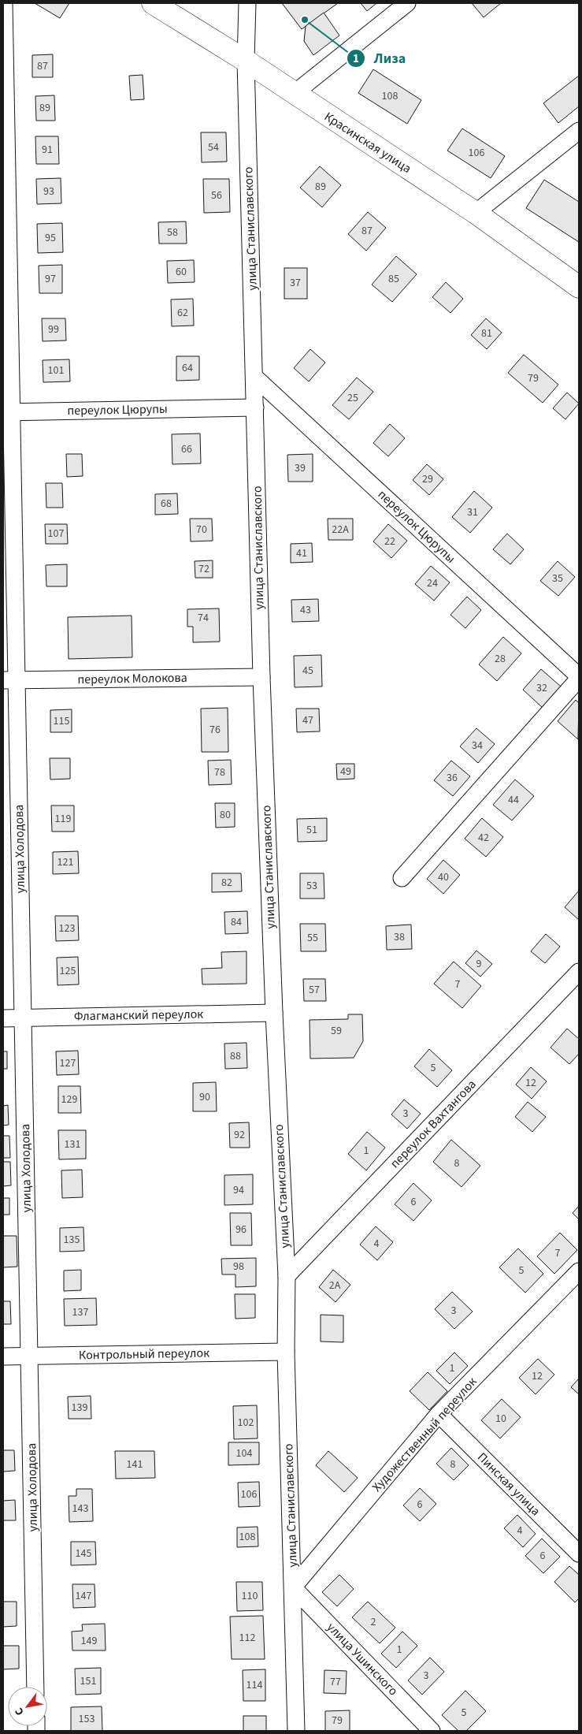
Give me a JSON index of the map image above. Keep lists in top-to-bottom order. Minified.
{"streets":{"main road":["Красинская улица"],"street":["улица Станиславского","переулок Цюрупы","переулок Молокова","улица Холодова","Флагманский переулок","переулок Вахтангова","Контрольный переулок","Художественный переулок","Пинская улица","улица Ушинского"]},"crossings":[["Красинская улица","улица Станиславского"],["улица Станиславского","переулок Цюрупы"],["улица Станиславского","переулок Молокова"],["улица Станиславского","Флагманский переулок"],["улица Станиславского","переулок Вахтангова"],["улица Станиславского","Контрольный переулок"],["улица Станиславского","Художественный переулок"],["улица Станиславского","улица Ушинского"],["переулок Цюрупы","улица Холодова"],["переулок Молокова","улица Холодова"],["улица Холодова","Флагманский переулок"],["улица Холодова","Контрольный переулок"],["Художественный переулок","Пинская улица"],["Художественный переулок","улица Ушинского"]],"places":["Лиза"],"house_numbers":["87","108","89","54","91","106","89","93","56","87","58","95","60","97","85","37","62","99","81","64","101","79","25","66","39","29","68","31","70","22А","107","22","41","72","35","24","43","74","28","45","32","47","115","76","34","49","78","36","44","80","119","51","42","121","40","82","53","84","123","38","55","9","125","7","57","59","88","127","5","12","90","129","3","92","131","1","8","94","6","96","135","4","7","98","5","2А","3","137","1","12","139","10","102","104","141","8","106","6","143","4","108","145","6","147","110","2","112","149","1","3","151","77","114","5","153","79"],"north":"bottom left"}
